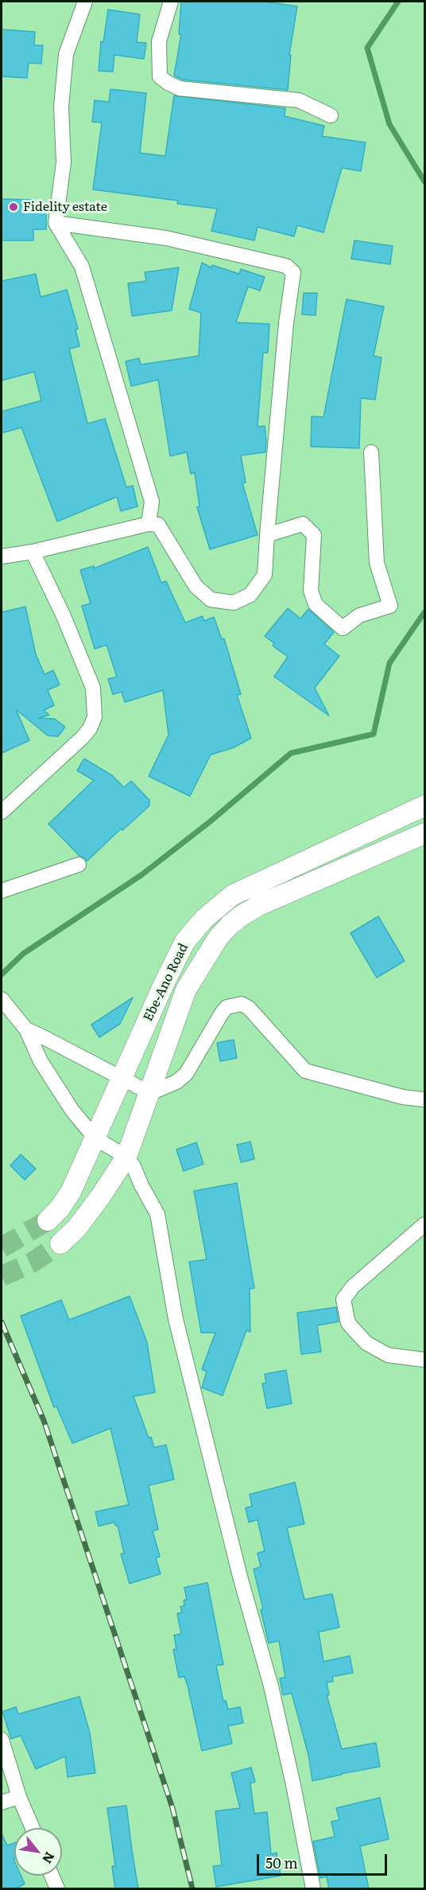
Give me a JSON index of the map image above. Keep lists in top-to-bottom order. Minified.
{"streets":{"main road":["Ebe-Ano Road"]},"places":["Fidelity estate"],"scale_bar":"50 m","north":"bottom right"}
